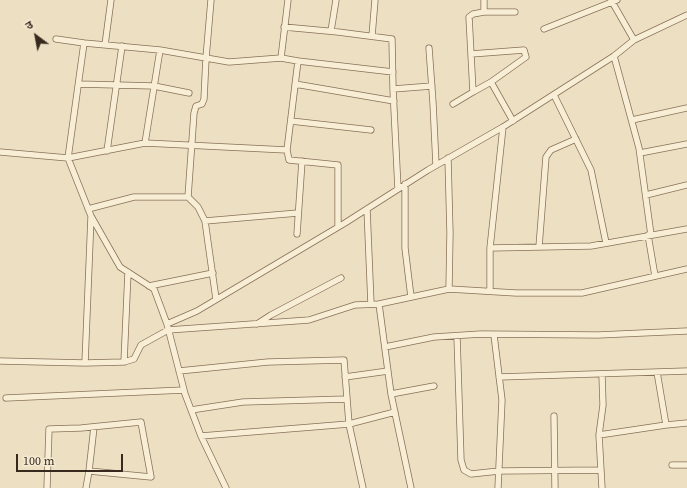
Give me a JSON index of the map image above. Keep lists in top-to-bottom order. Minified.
{"scale_bar":"100 m","north":"top left"}
